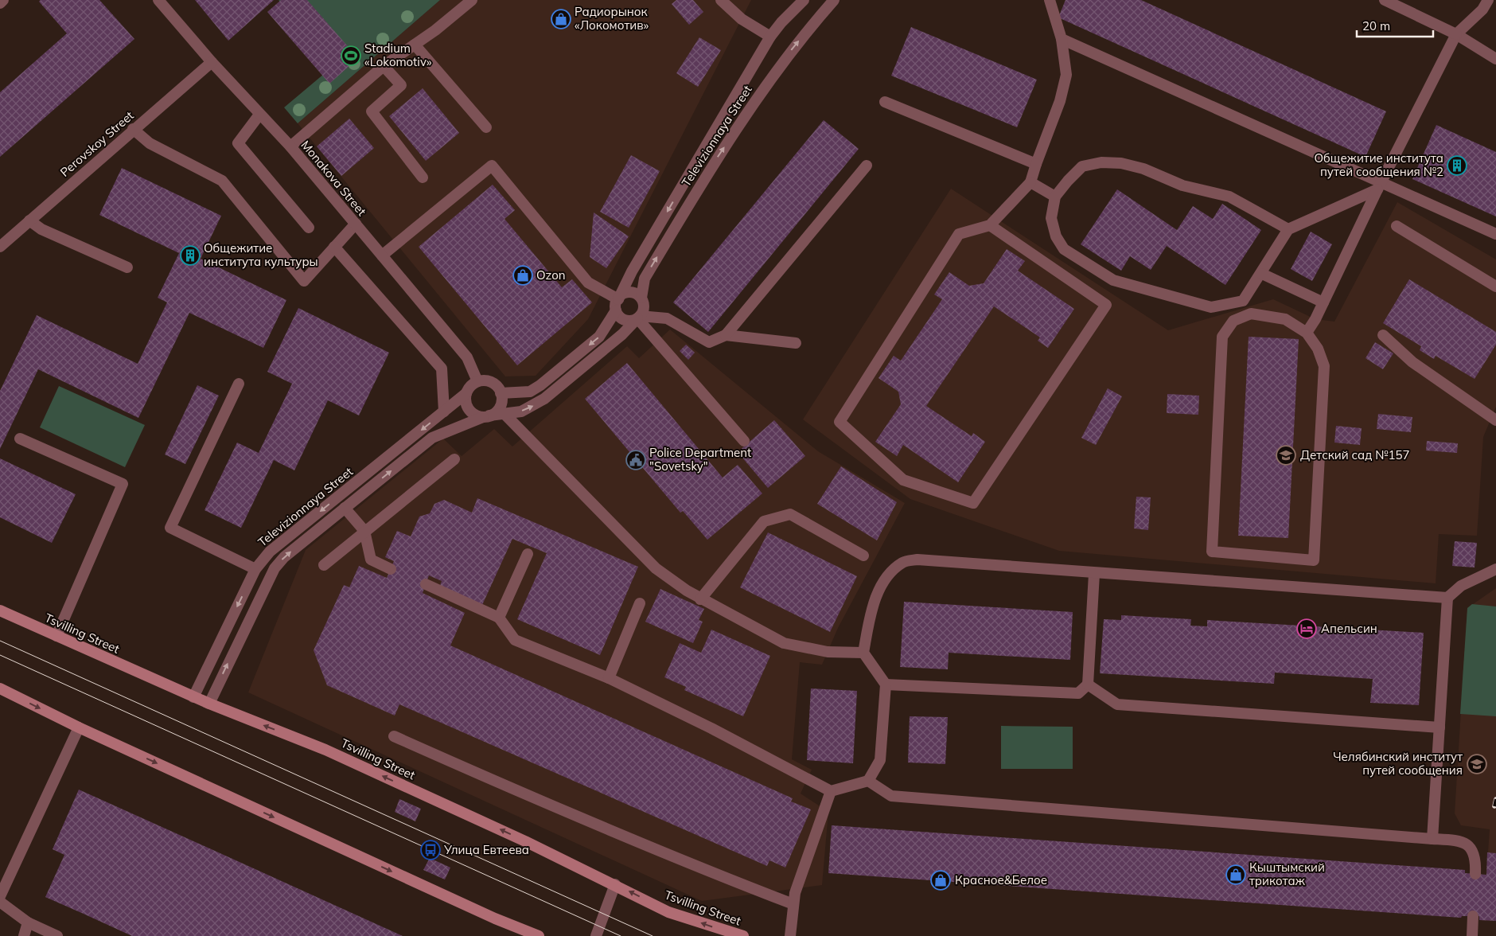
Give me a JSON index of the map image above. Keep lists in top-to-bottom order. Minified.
{"streets":{"main road":["Tsvilling Street"],"street":["Televizionnaya Street","Perovskoy Street","Monakova Street"]},"crossings":[["Televizionnaya Street","Monakova Street"],["Televizionnaya Street","Tsvilling Street"],["Perovskoy Street","Monakova Street"]],"places":{"shop":["Радиорынок «Локомотив»","Ozon","Кыштымский трикотаж","Красное&Белое"],"sports":["Stadium «Lokomotiv»"],"building":["Общежитие института путей сообщения №2","Общежитие института культуры"],"school or university":["Детский сад №157","Челябинский институт путей сообщения"],"public building":["Police Department \"Sovetsky\""],"hotel":["Апельсин"],"bus stop":["Улица Евтеева"]},"scale_bar":"20 m"}
